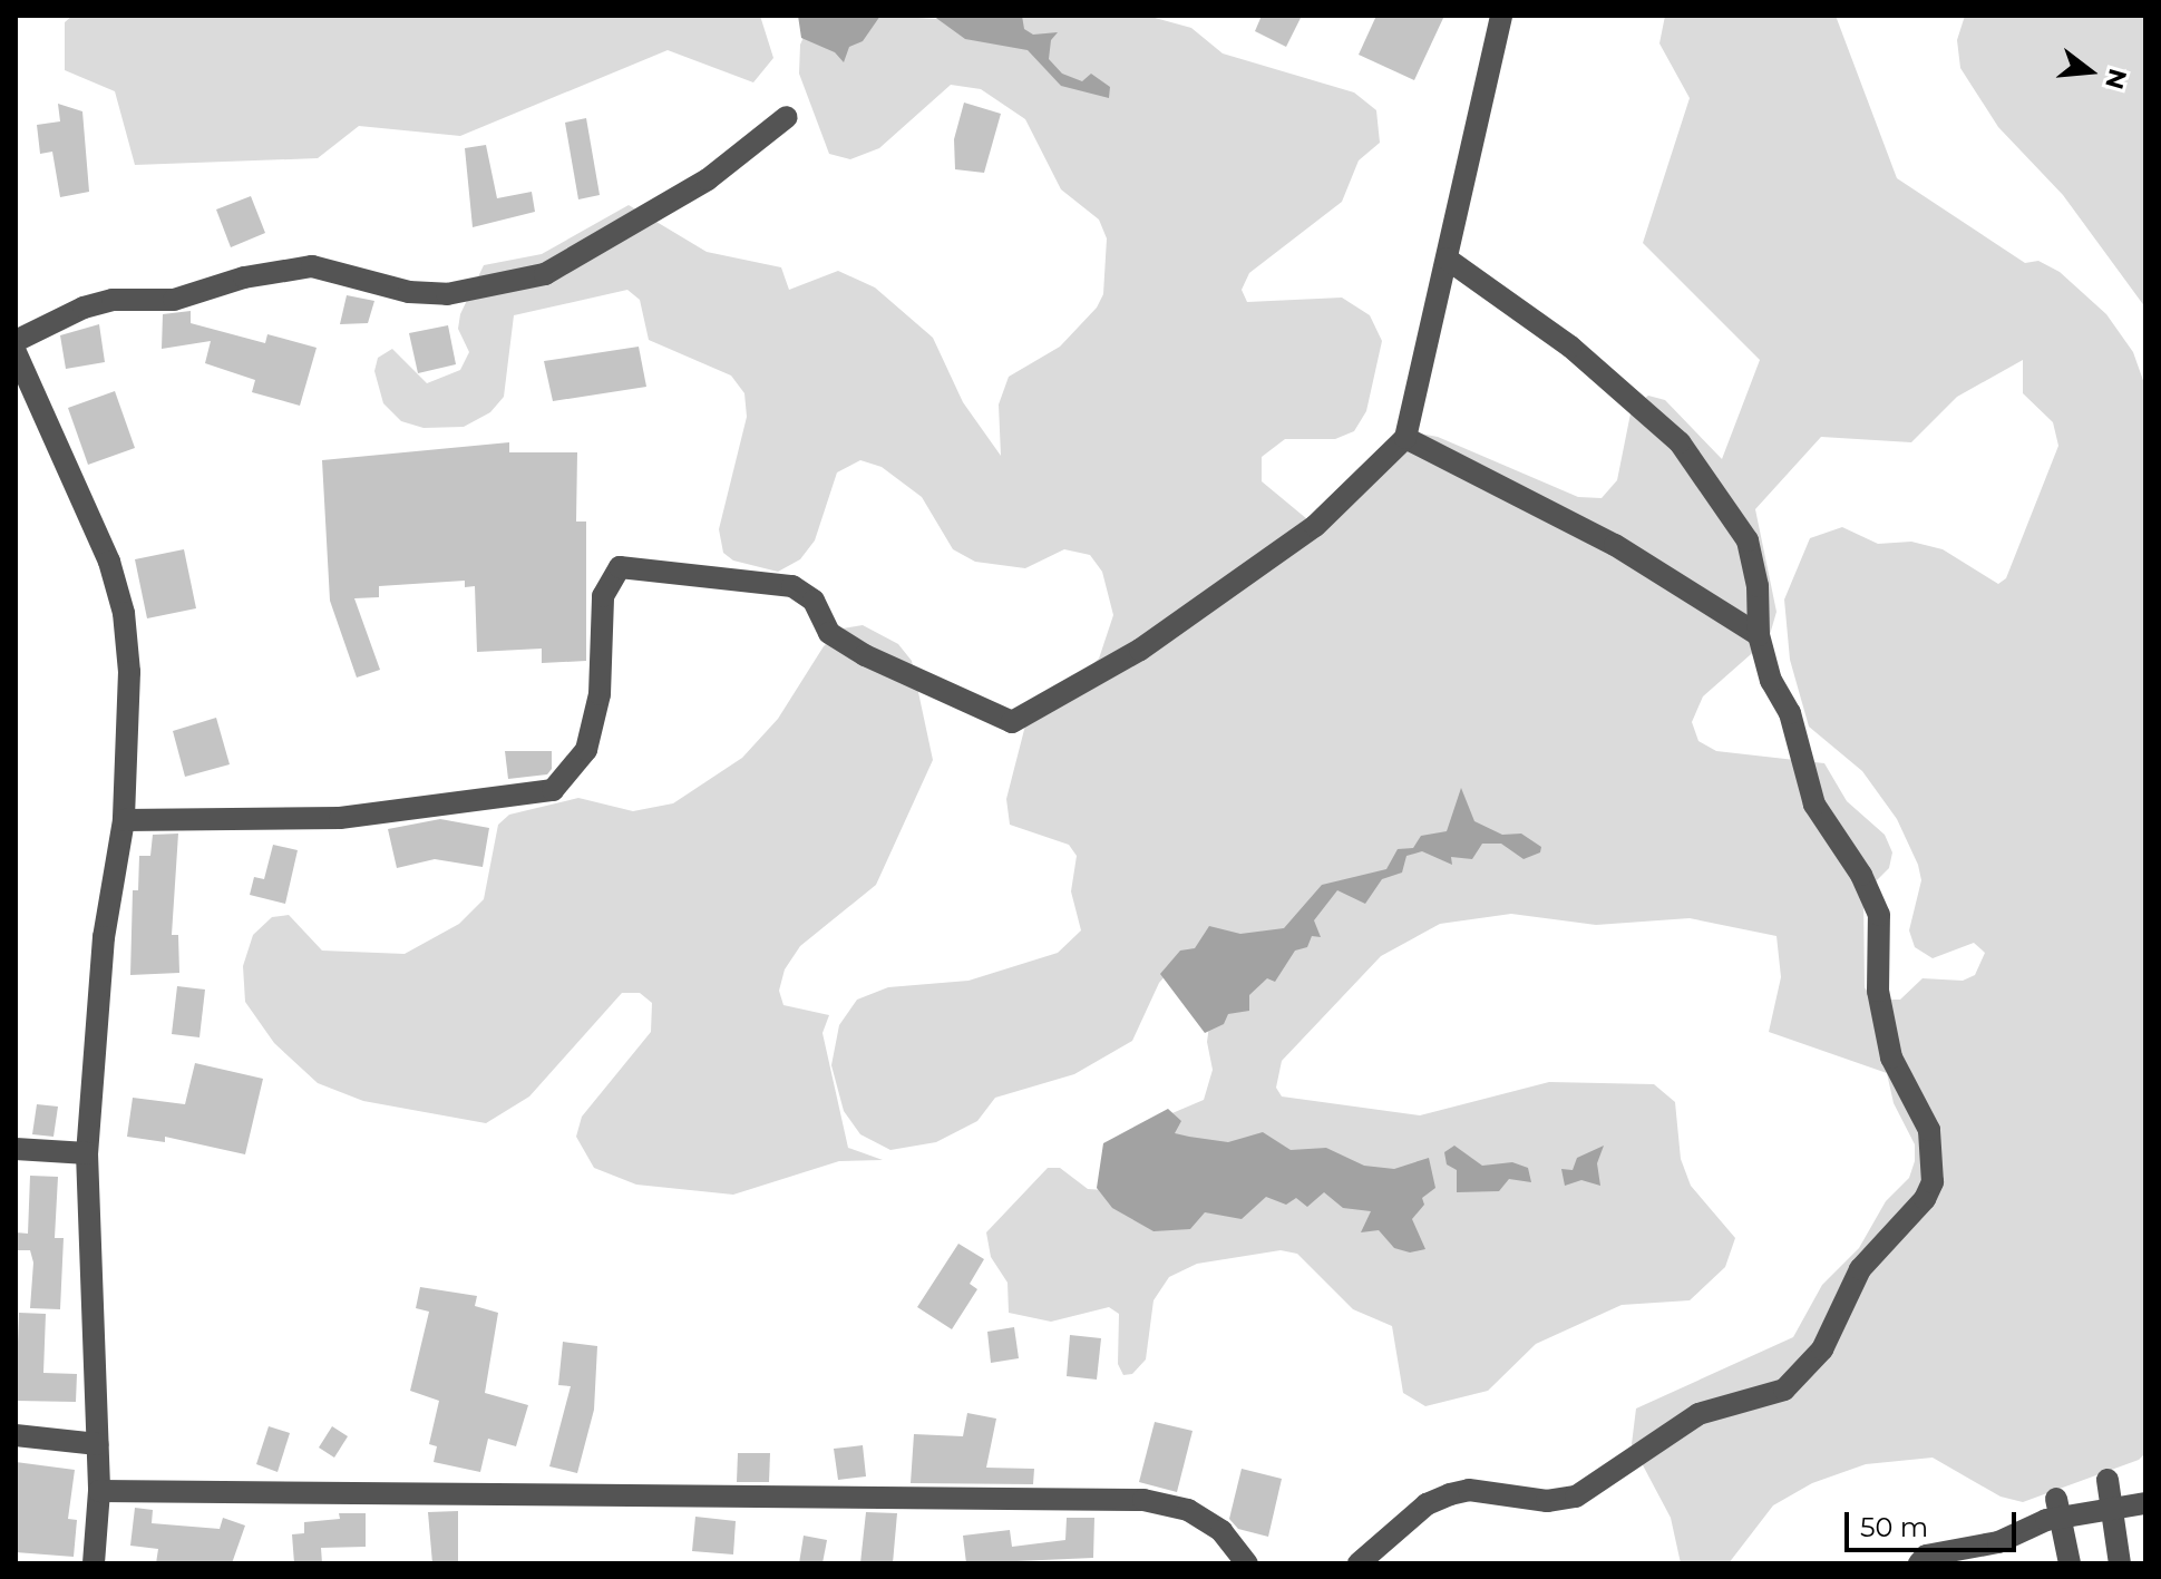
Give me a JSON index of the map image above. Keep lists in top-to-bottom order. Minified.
{"scale_bar":"50 m","north":"right"}
